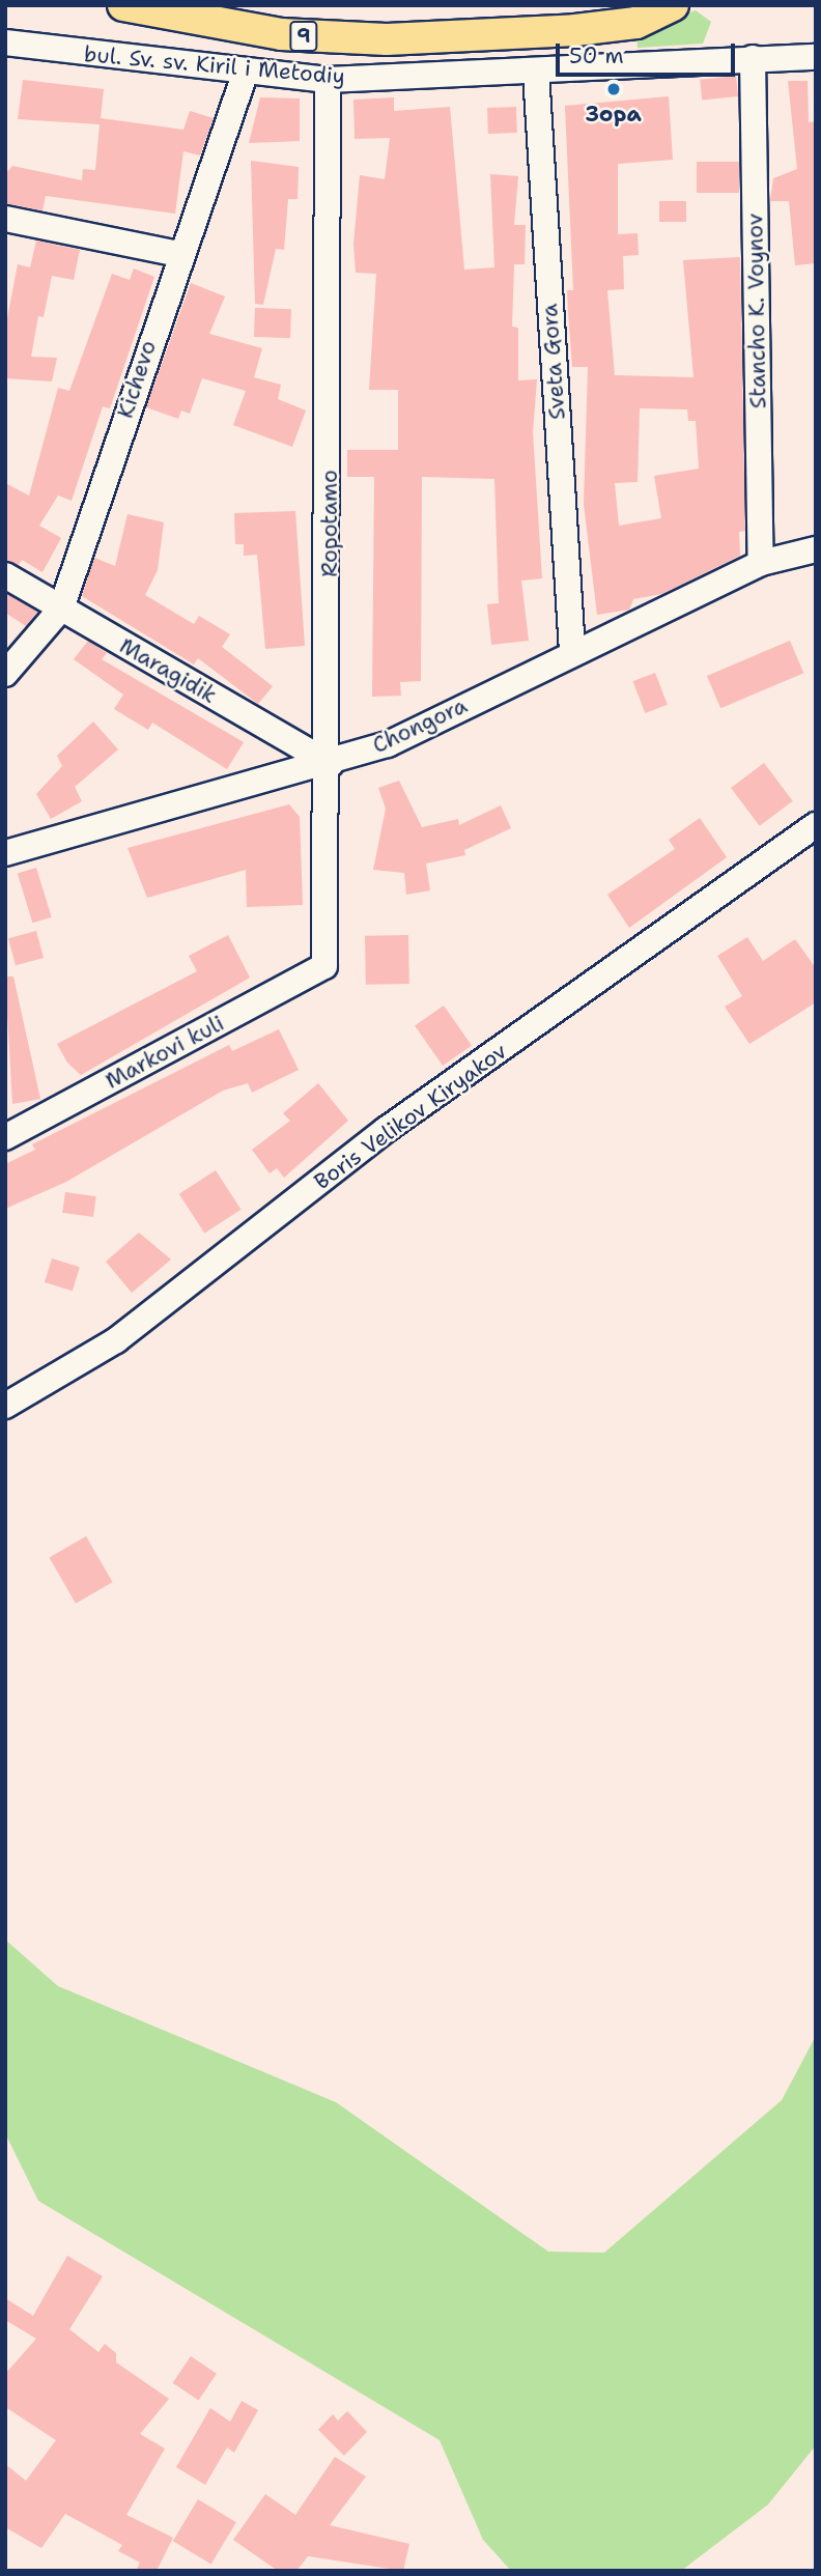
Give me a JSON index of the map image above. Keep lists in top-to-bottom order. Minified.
{"streets":{"main road":["9"],"street":["bul. Sv. sv. Kiril i Metodiy","Stancho K. Voynov","Sveta Gora","Kichevo","Ropotamo","Maragidik","Chongora","Markovi kuli","Boris Velikov Kiryakov"]},"crossings":[["bul. Sv. sv. Kiril i Metodiy","Stancho K. Voynov"],["bul. Sv. sv. Kiril i Metodiy","Sveta Gora"],["bul. Sv. sv. Kiril i Metodiy","Kichevo"],["bul. Sv. sv. Kiril i Metodiy","Ropotamo"],["Stancho K. Voynov","Chongora"],["Sveta Gora","Chongora"],["Kichevo","Maragidik"],["Ropotamo","Maragidik"],["Ropotamo","Chongora"],["Ropotamo","Markovi kuli"],["Maragidik","Chongora"]],"places":["Зора"],"scale_bar":"50 m"}
